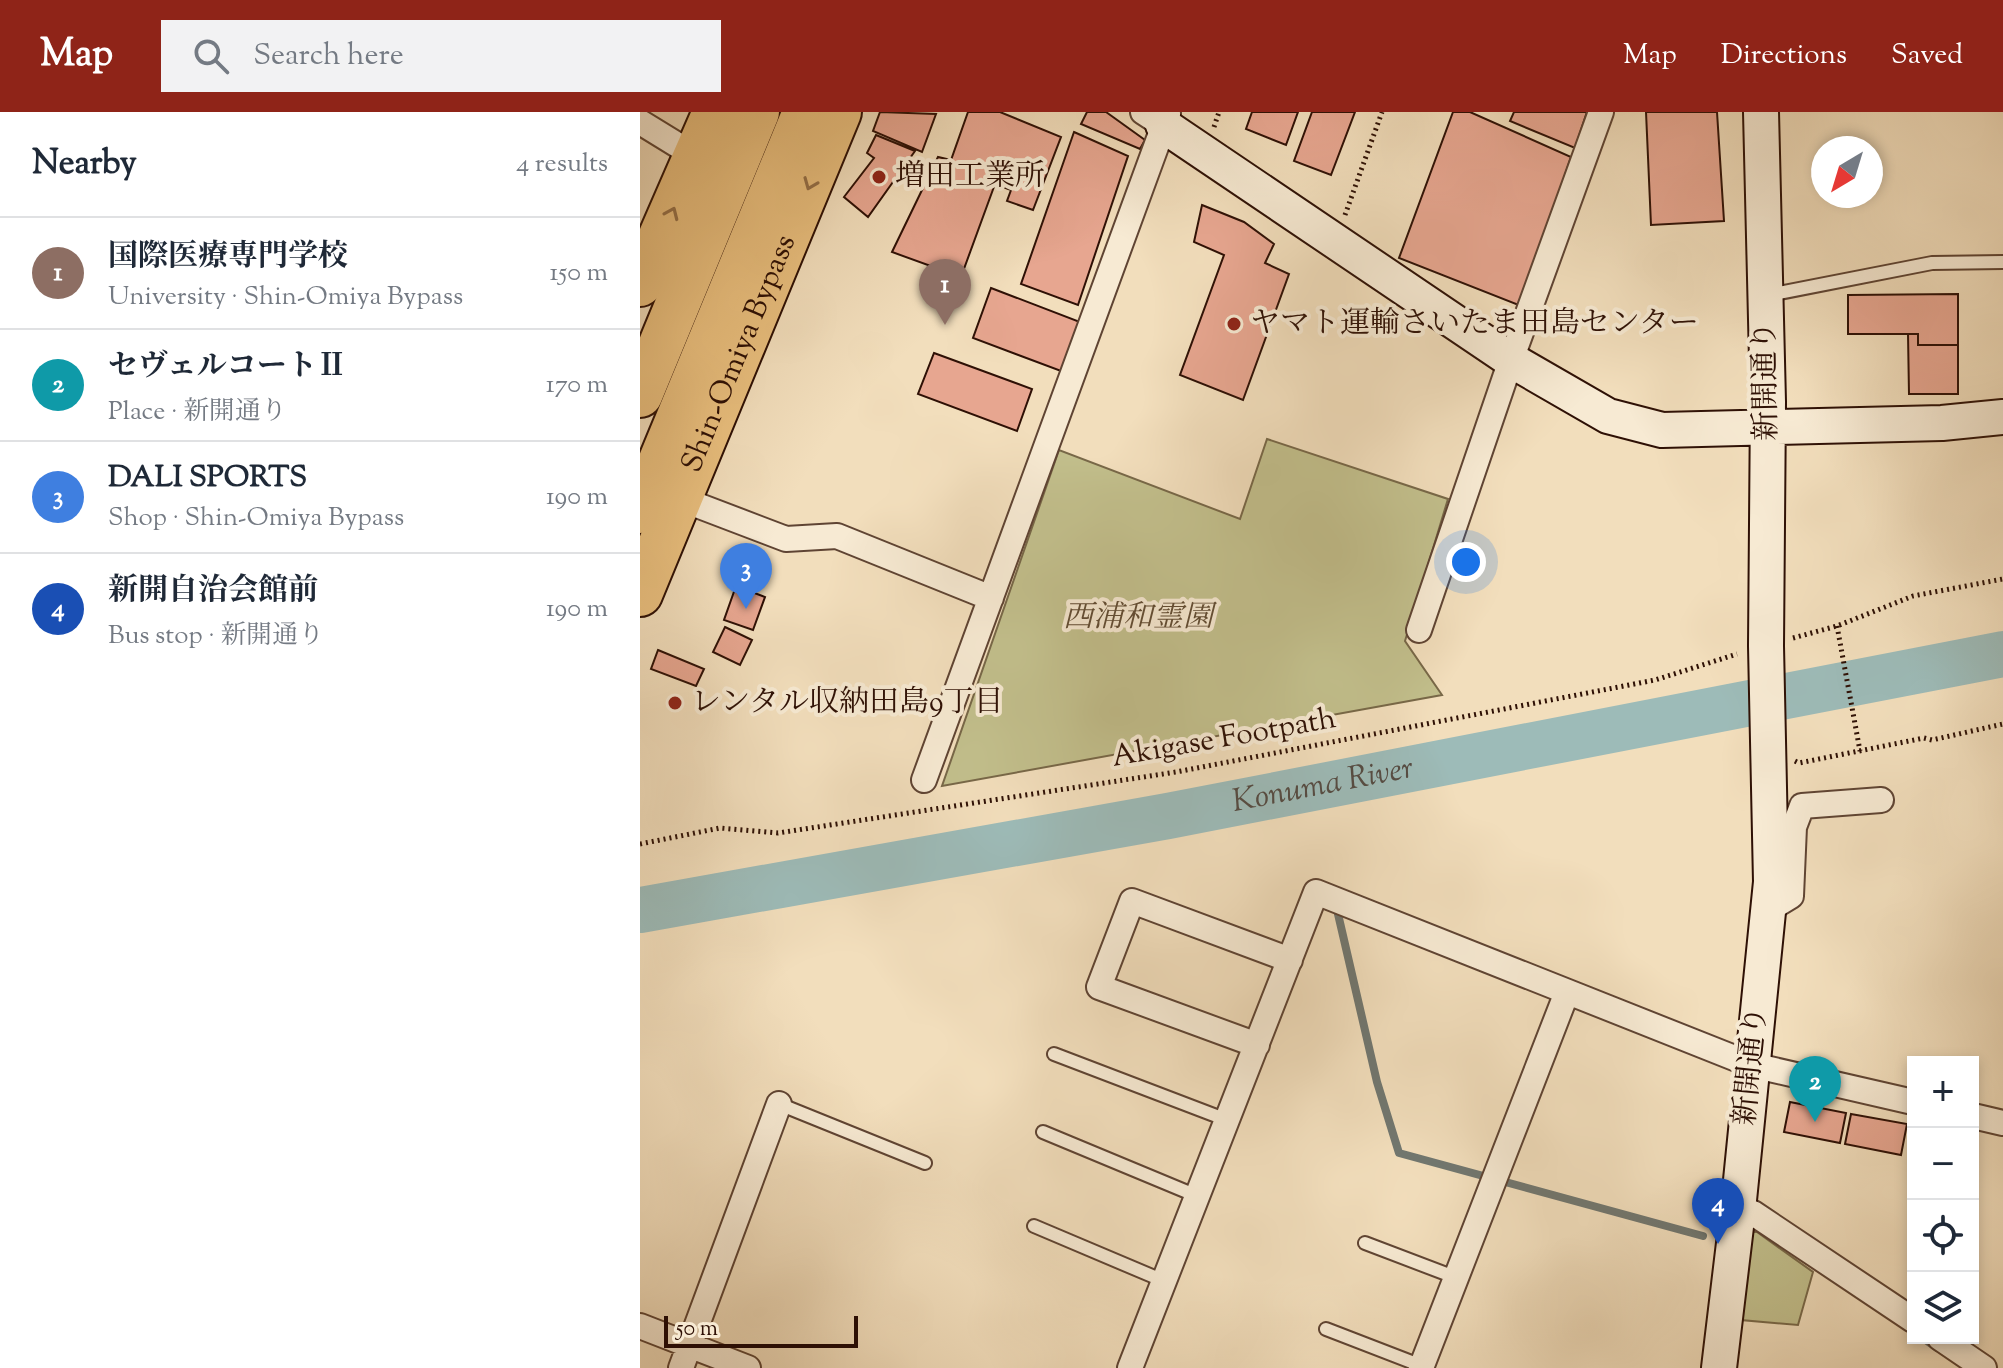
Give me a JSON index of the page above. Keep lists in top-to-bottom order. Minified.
{"streets":{"highway":["Shin-Omiya Bypass"],"street":["新開通り"],"path":["Akigase Footpath"]},"crossings":[["新開通り","Akigase Footpath"]],"water":["Konuma River"],"parks":["西浦和霊園"],"places":["増田工業所","ヤマト運輸さいたま田島センター","レンタル収納田島9丁目"],"scale_bar":"50 m","north":"bottom left","page":{"header":"Map","search":"Search here","nav":["Map","Directions","Saved"],"heading":["Nearby","4 results"],"list":[{"mark":"1","name":"国際医療専門学校","note":"University · Shin-Omiya Bypass","value":"150 m"},{"mark":"2","name":"セヴェルコートⅡ","note":"Place · 新開通り","value":"170 m"},{"mark":"3","name":"DALI SPORTS","note":"Shop · Shin-Omiya Bypass","value":"190 m"},{"mark":"4","name":"新開自治会館前","note":"Bus stop · 新開通り","value":"190 m"}],"pins":["1","3","2","4"],"map_buttons":["+","−"],"scale":"50 m"}}
